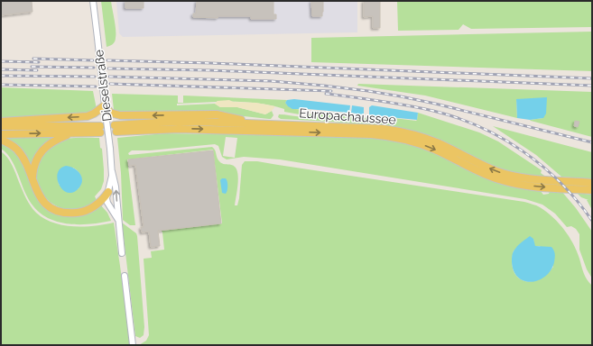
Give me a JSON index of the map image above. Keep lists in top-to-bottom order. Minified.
{"streets":{"main road":["Europachaussee"],"street":["Dieselstraße"]}}
